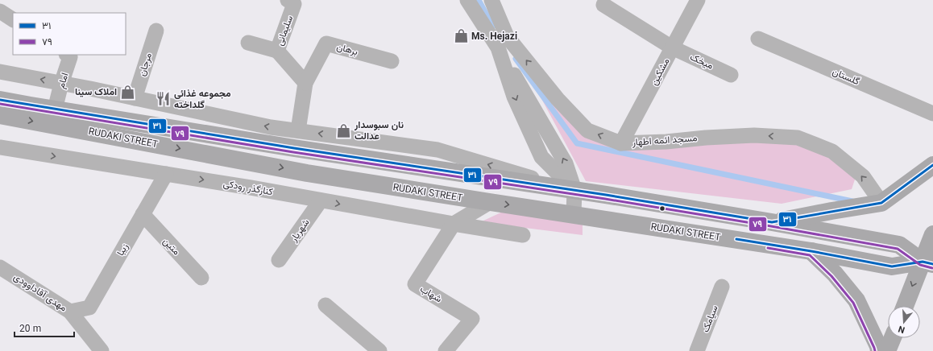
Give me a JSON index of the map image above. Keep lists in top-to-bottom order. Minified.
{"streets":{"main road":["RUDAKI STREET"],"street":["سلیمانی","برهان","میخک","مرجان","مشکین","گلستان","امام","مسجد ائمه اطهار","کنارگذر رودکی","شهریار","متین","زیبا","مهدی آقاداوودی","شهاب","سیامک"]},"crossings":[["سلیمانی","برهان"],["میخک","مشکین"],["مشکین","مسجد ائمه اطهار"],["امام","RUDAKI STREET"],["RUDAKI STREET","مسجد ائمه اطهار"],["کنارگذر رودکی","شهریار"],["کنارگذر رودکی","زیبا"],["کنارگذر رودکی","شهاب"],["متین","زیبا"],["زیبا","مهدی آقاداوودی"]],"places":{"shop":["Ms. Hejazi","املاک سینا","نان سبوسدار عدالت"],"restaurant":["مجموعه غذائی گلداخته"]},"lines":["transit line ۳۱","transit line ۷۹"],"legend":["۳۱","۷۹"],"scale_bar":"20 m","north":"bottom"}
